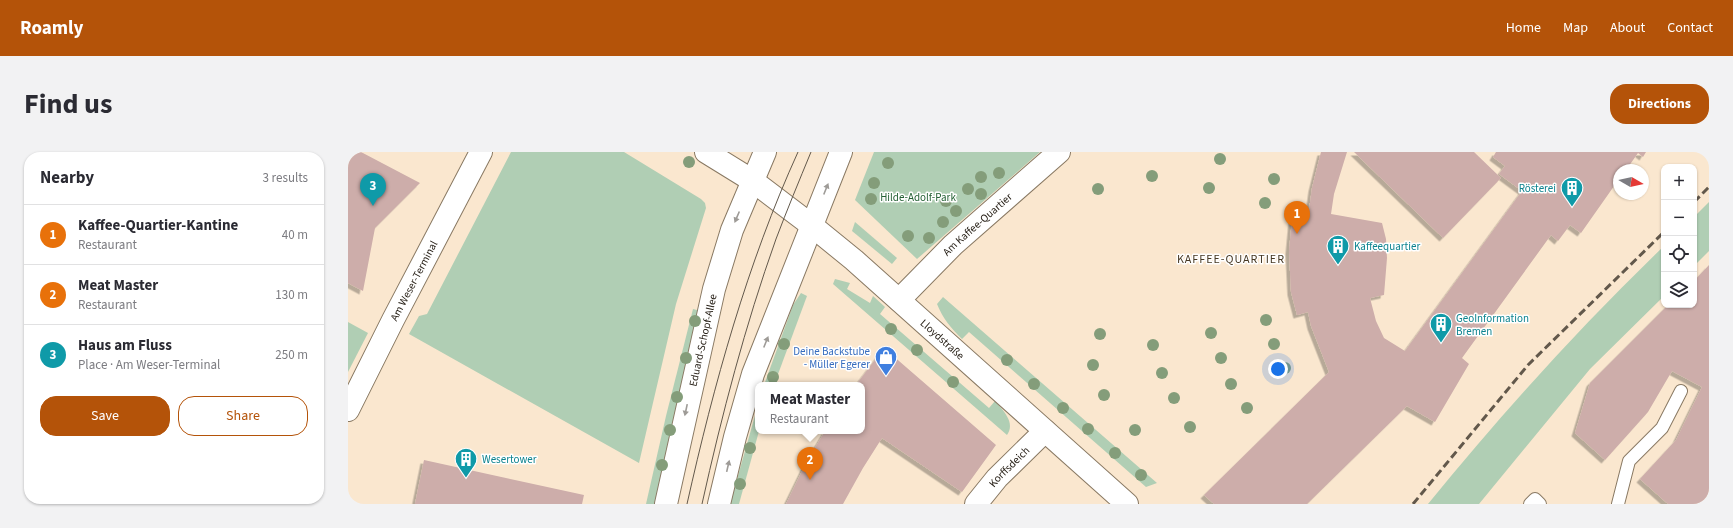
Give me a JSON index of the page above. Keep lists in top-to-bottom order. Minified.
{"streets":{"street":["Am Kaffee-Quartier","Am Weser-Terminal","Lloydstraße","Eduard-Schopf-Allee","Korffsdeich"]},"crossings":[["Am Kaffee-Quartier","Lloydstraße"],["Lloydstraße","Eduard-Schopf-Allee"],["Lloydstraße","Korffsdeich"]],"districts":["KAFFEE-QUARTIER"],"parks":["Hilde-Adolf-Park"],"places":{"building":["Rösterei","Kaffeequartier","GeoInformation Bremen","Wesertower"],"shop":["Deine Backstube - Müller Egerer"]},"north":"right","page":{"header":"Roamly","nav":["Home","Map","About","Contact"],"title":"Find us","buttons":["Directions",["Save","Share"]],"heading":["Nearby","3 results"],"map_buttons":["+","−"],"pins":["3","1","2"],"list":[{"mark":"1","name":"Kaffee-Quartier-Kantine","note":"Restaurant","value":"40 m"},{"mark":"2","name":"Meat Master","note":"Restaurant","value":"130 m"},{"mark":"3","name":"Haus am Fluss","note":"Place · Am Weser-Terminal","value":"250 m"}],"popup":["Meat Master","Restaurant"]}}
